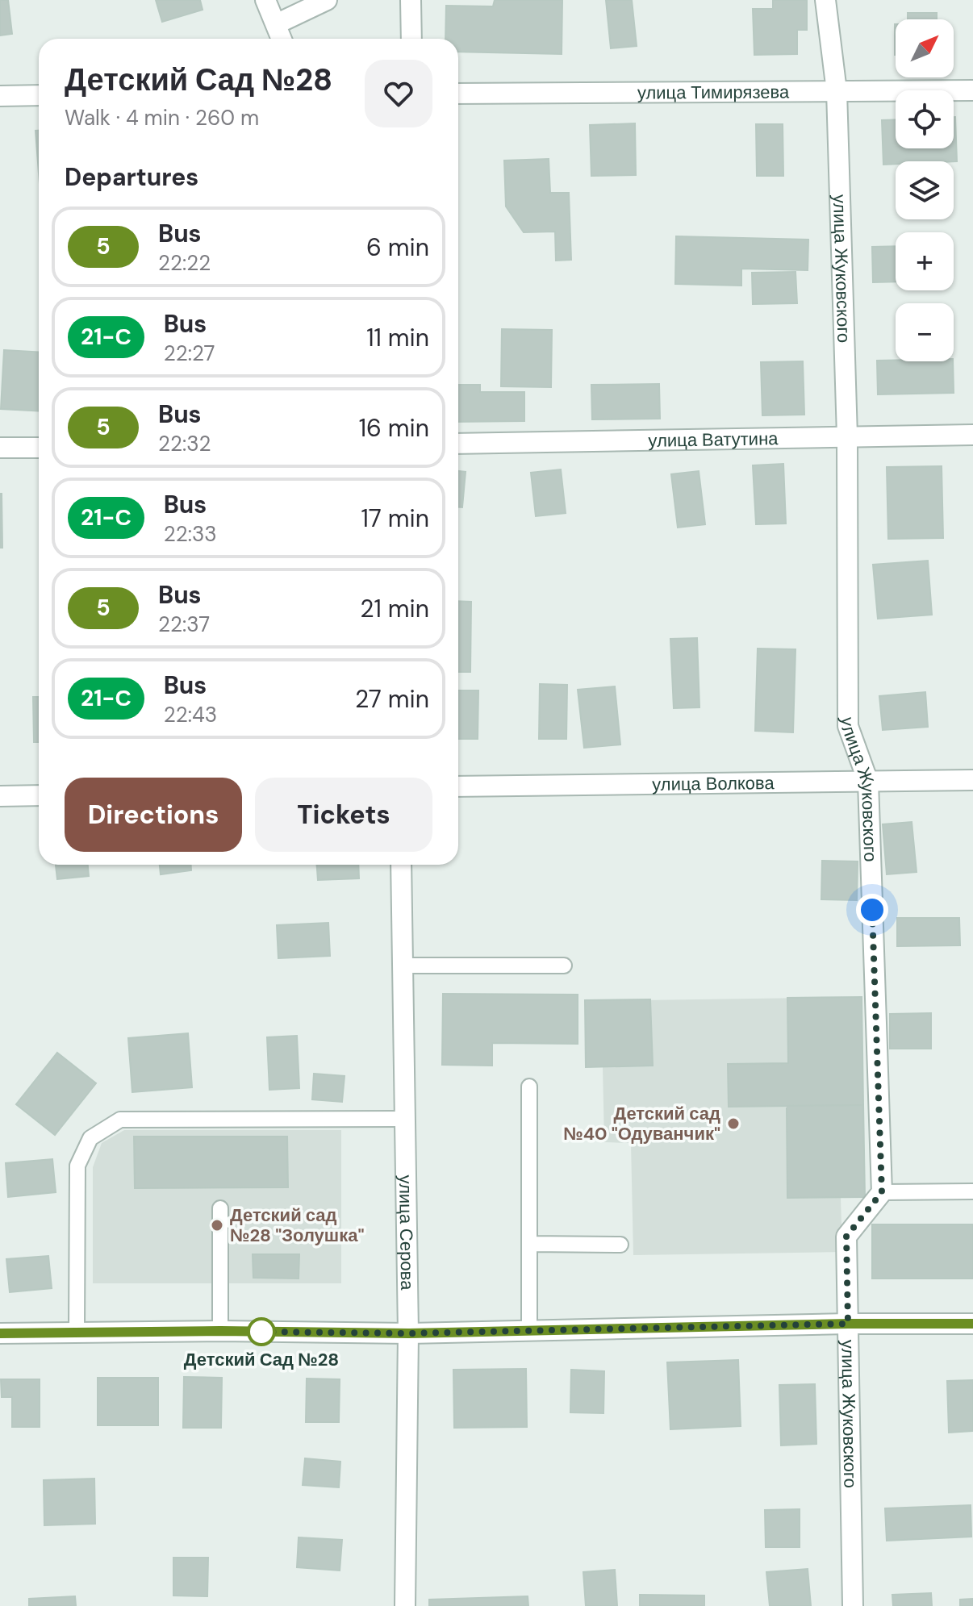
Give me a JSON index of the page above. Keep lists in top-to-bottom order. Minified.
{"streets":{"street":["улица Тимирязева","улица Жуковского","улица Ватутина","улица Волкова","улица Серова"]},"crossings":[["улица Тимирязева","улица Жуковского"],["улица Жуковского","улица Ватутина"],["улица Жуковского","улица Волкова"]],"places":["Детский сад №40 \"Одуванчик\"","Детский сад №28 \"Золушка\"","Детский Сад №28"],"lines":["bus line 5"],"north":"top right","page":{"map_buttons":["+","−"],"heading":[["Детский Сад №28","Walk · 4 min · 260 m"],"Departures"],"list":[{"mark":"5","name":"Bus","note":"22:22","value":"6 min"},{"mark":"21-С","name":"Bus","note":"22:27","value":"11 min"},{"mark":"5","name":"Bus","note":"22:32","value":"16 min"},{"mark":"21-С","name":"Bus","note":"22:33","value":"17 min"},{"mark":"5","name":"Bus","note":"22:37","value":"21 min"},{"mark":"21-С","name":"Bus","note":"22:43","value":"27 min"}],"buttons":["Directions","Tickets"]}}
